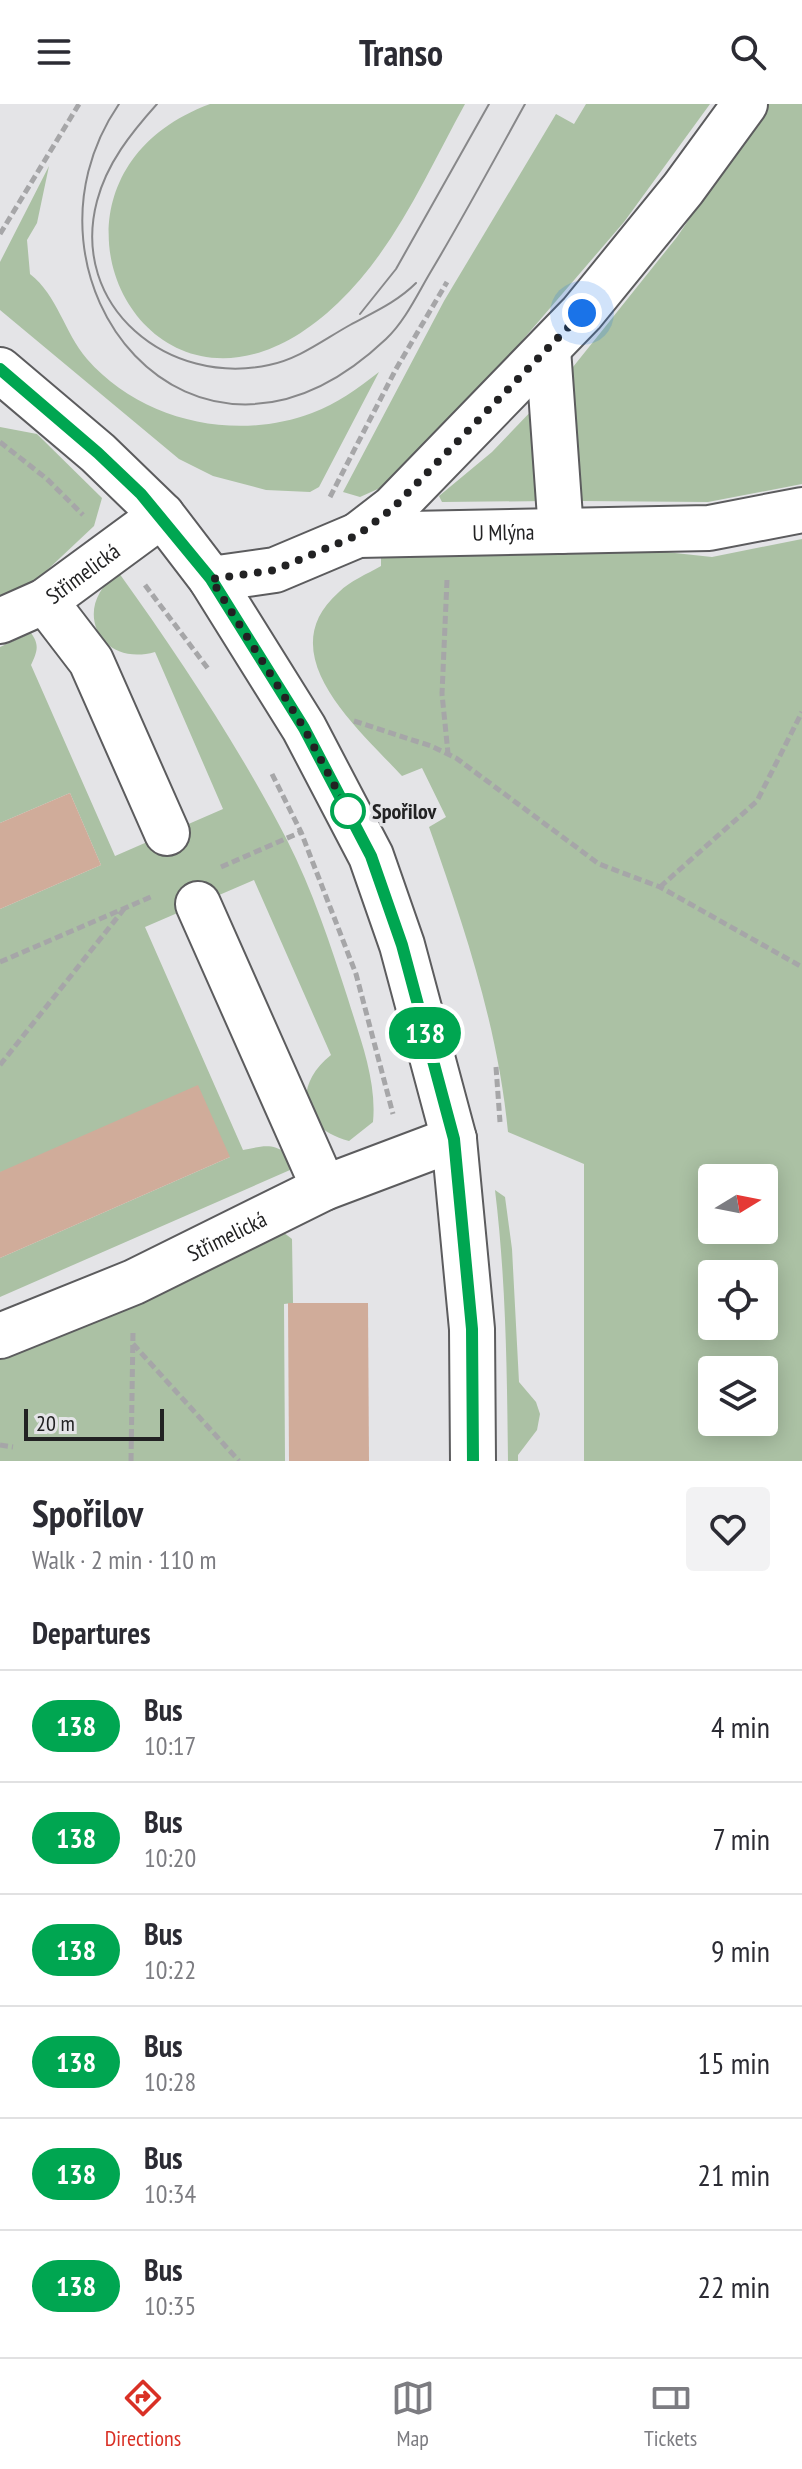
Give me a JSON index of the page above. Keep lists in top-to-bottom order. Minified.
{"streets":{"street":["U Mlýna","Střimelická"]},"places":["Spořilov"],"lines":["bus line 138"],"scale_bar":"20 m","north":"right","page":{"header":"Transo","on_map":"138","scale":"20 m","heading":[["Spořilov","Walk · 2 min · 110 m"],"Departures"],"list":[{"mark":"138","name":"Bus","note":"10:17","value":"4 min"},{"mark":"138","name":"Bus","note":"10:20","value":"7 min"},{"mark":"138","name":"Bus","note":"10:22","value":"9 min"},{"mark":"138","name":"Bus","note":"10:28","value":"15 min"},{"mark":"138","name":"Bus","note":"10:34","value":"21 min"},{"mark":"138","name":"Bus","note":"10:35","value":"22 min"}],"tabs":["Directions","Map","Tickets"]}}
